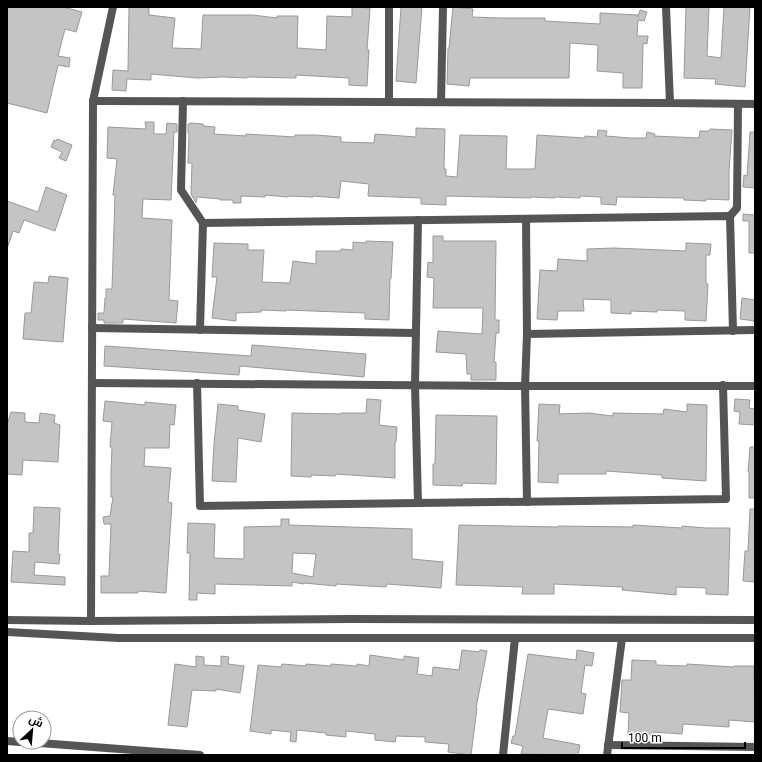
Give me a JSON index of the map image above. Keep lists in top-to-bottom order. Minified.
{"scale_bar":"100 m","north":"top right"}
